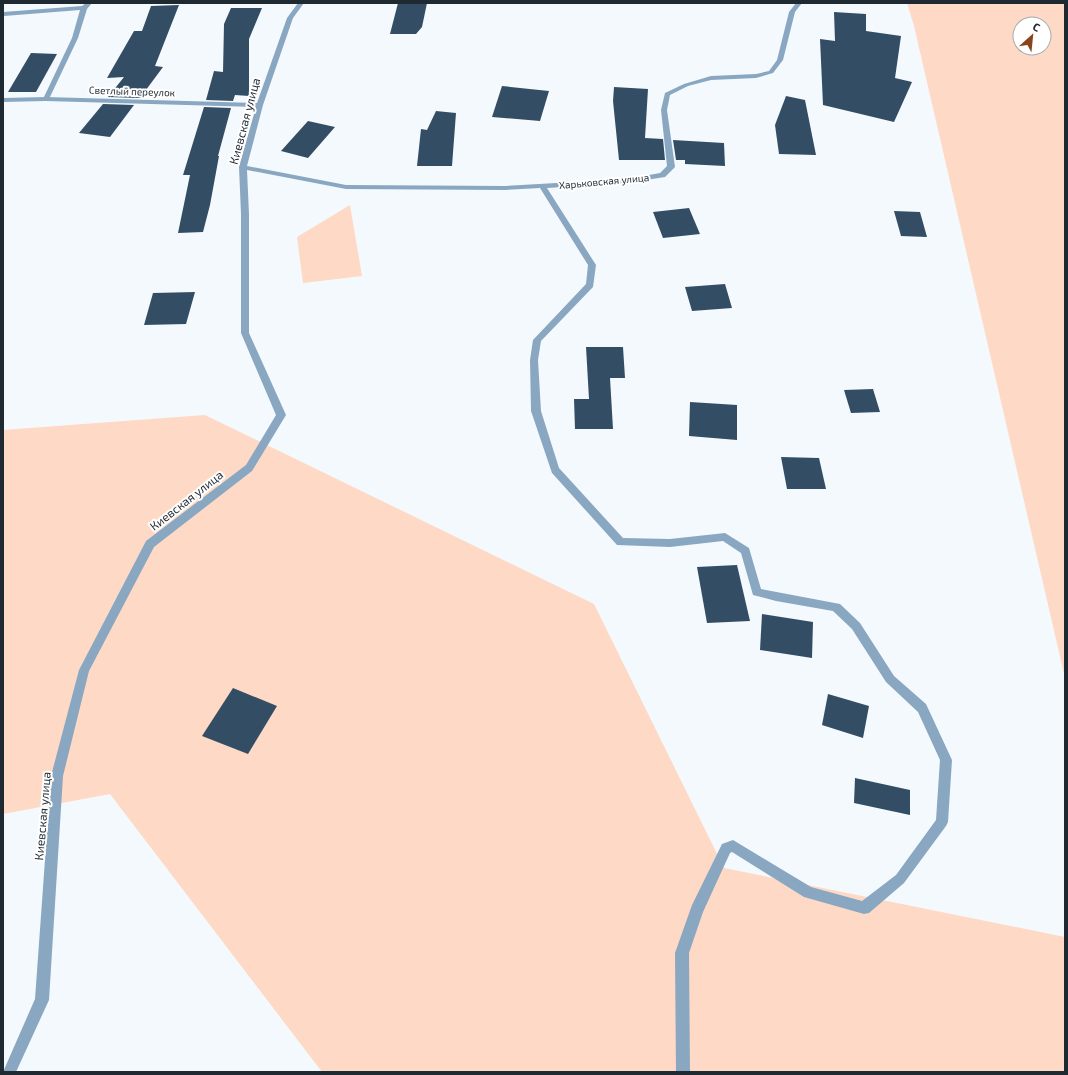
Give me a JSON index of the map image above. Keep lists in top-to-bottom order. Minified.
{"streets":{"street":["Светлый переулок","Киевская улица","Харьковская улица"]},"crossings":[["Светлый переулок","Киевская улица"],["Киевская улица","Харьковская улица"]],"north":"top right"}
